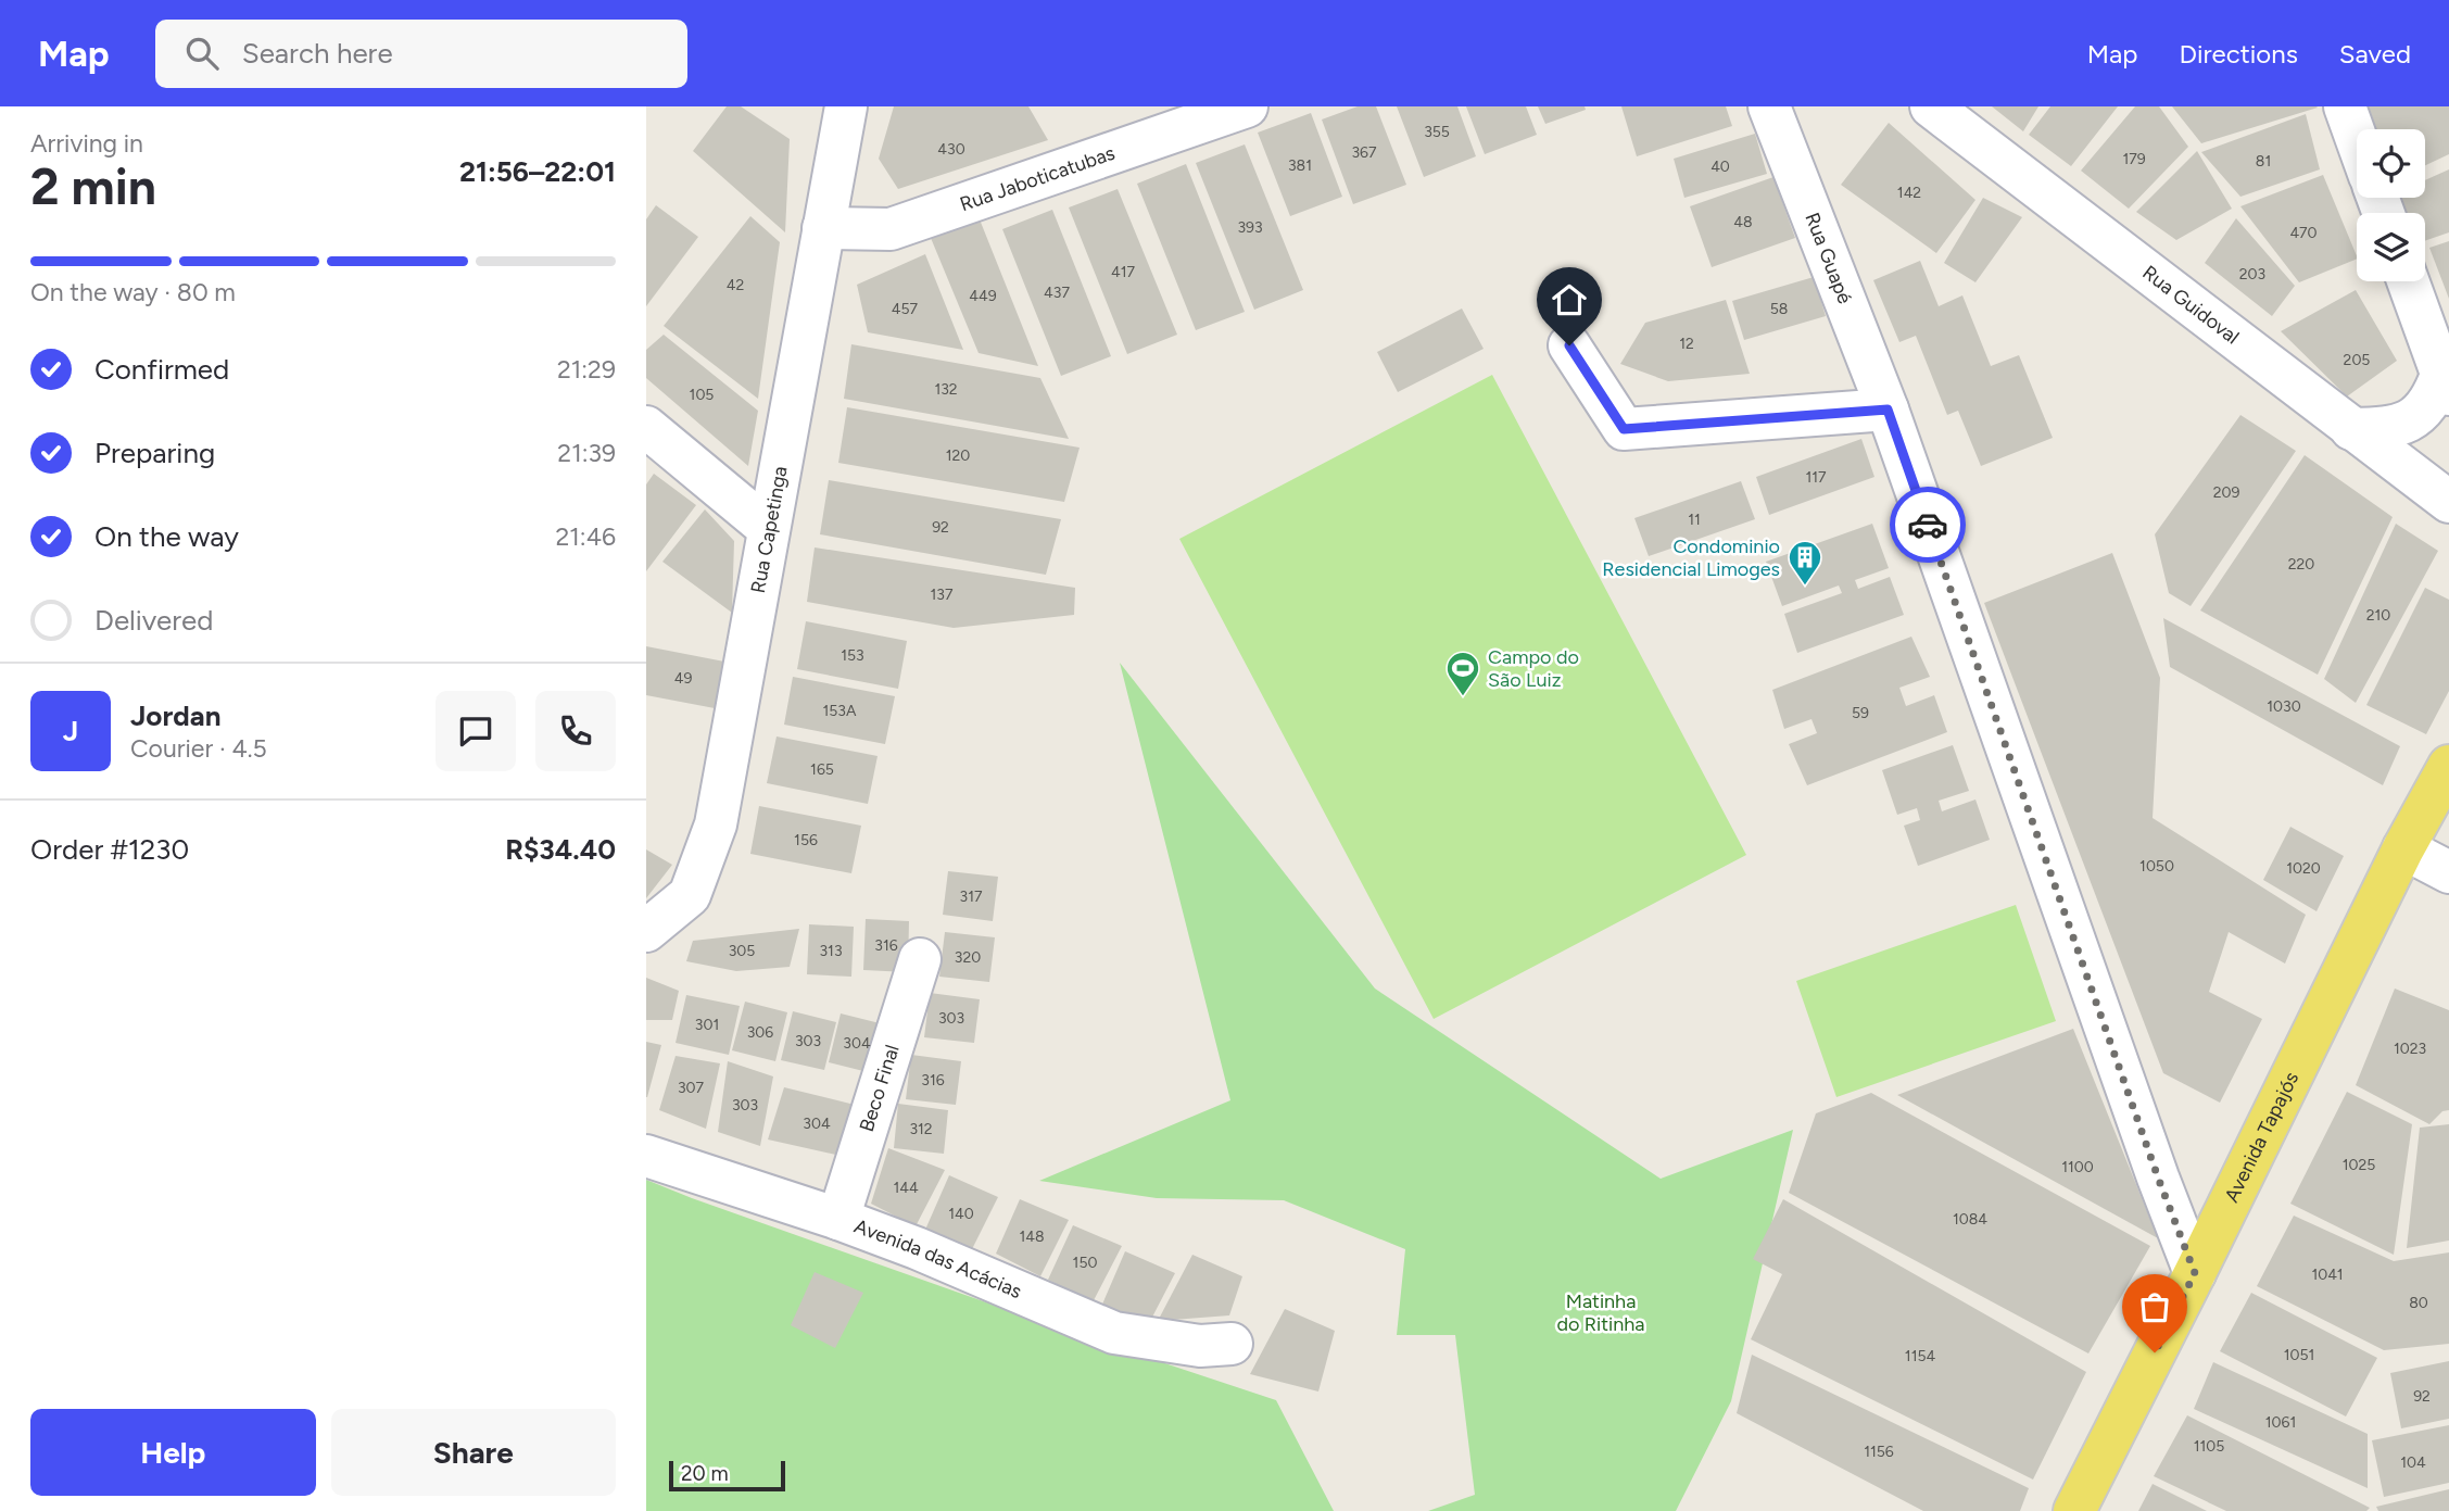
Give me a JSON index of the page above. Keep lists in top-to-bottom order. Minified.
{"streets":{"main road":["Avenida Tapajós"],"street":["Rua Jaboticatubas","Rua Guapé","Rua Guidoval","Rua Capetinga","Beco Final","Avenida das Acácias"]},"crossings":[["Rua Jaboticatubas","Rua Capetinga"],["Rua Guapé","Avenida Tapajós"],["Beco Final","Avenida das Acácias"]],"parks":["Matinha do Ritinha"],"places":{"building":["Condominio Residencial Limoges"],"sports":["Campo do São Luiz"]},"house_numbers":["355","430","367","179","81","381","40","142","48","393","470","417","203","42","437","449","457","58","12","205","132","105","120","117","209","11","92","220","137","210","153","49","1030","153A","59","165","156","1050","1020","317","316","305","313","320","303","301","306","303","304","1023","316","307","303","304","312","1025","1100","144","140","1084","148","150","1041","80","1051","1154","92","1061","1105","1156","104"],"scale_bar":"20 m","page":{"header":"Map","search":"Search here","nav":["Map","Directions","Saved"],"heading":["2 min","Arriving in","21:56–22:01"],"panel":["Jordan","Courier · 4.5","Order #1230","R$34.40"],"bar":"On the way · 80 m","list":[["Confirmed","21:29"],["Preparing","21:39"],["On the way","21:46"],"Delivered"],"round":"J","buttons":["Help","Share"],"scale":"20 m"}}
